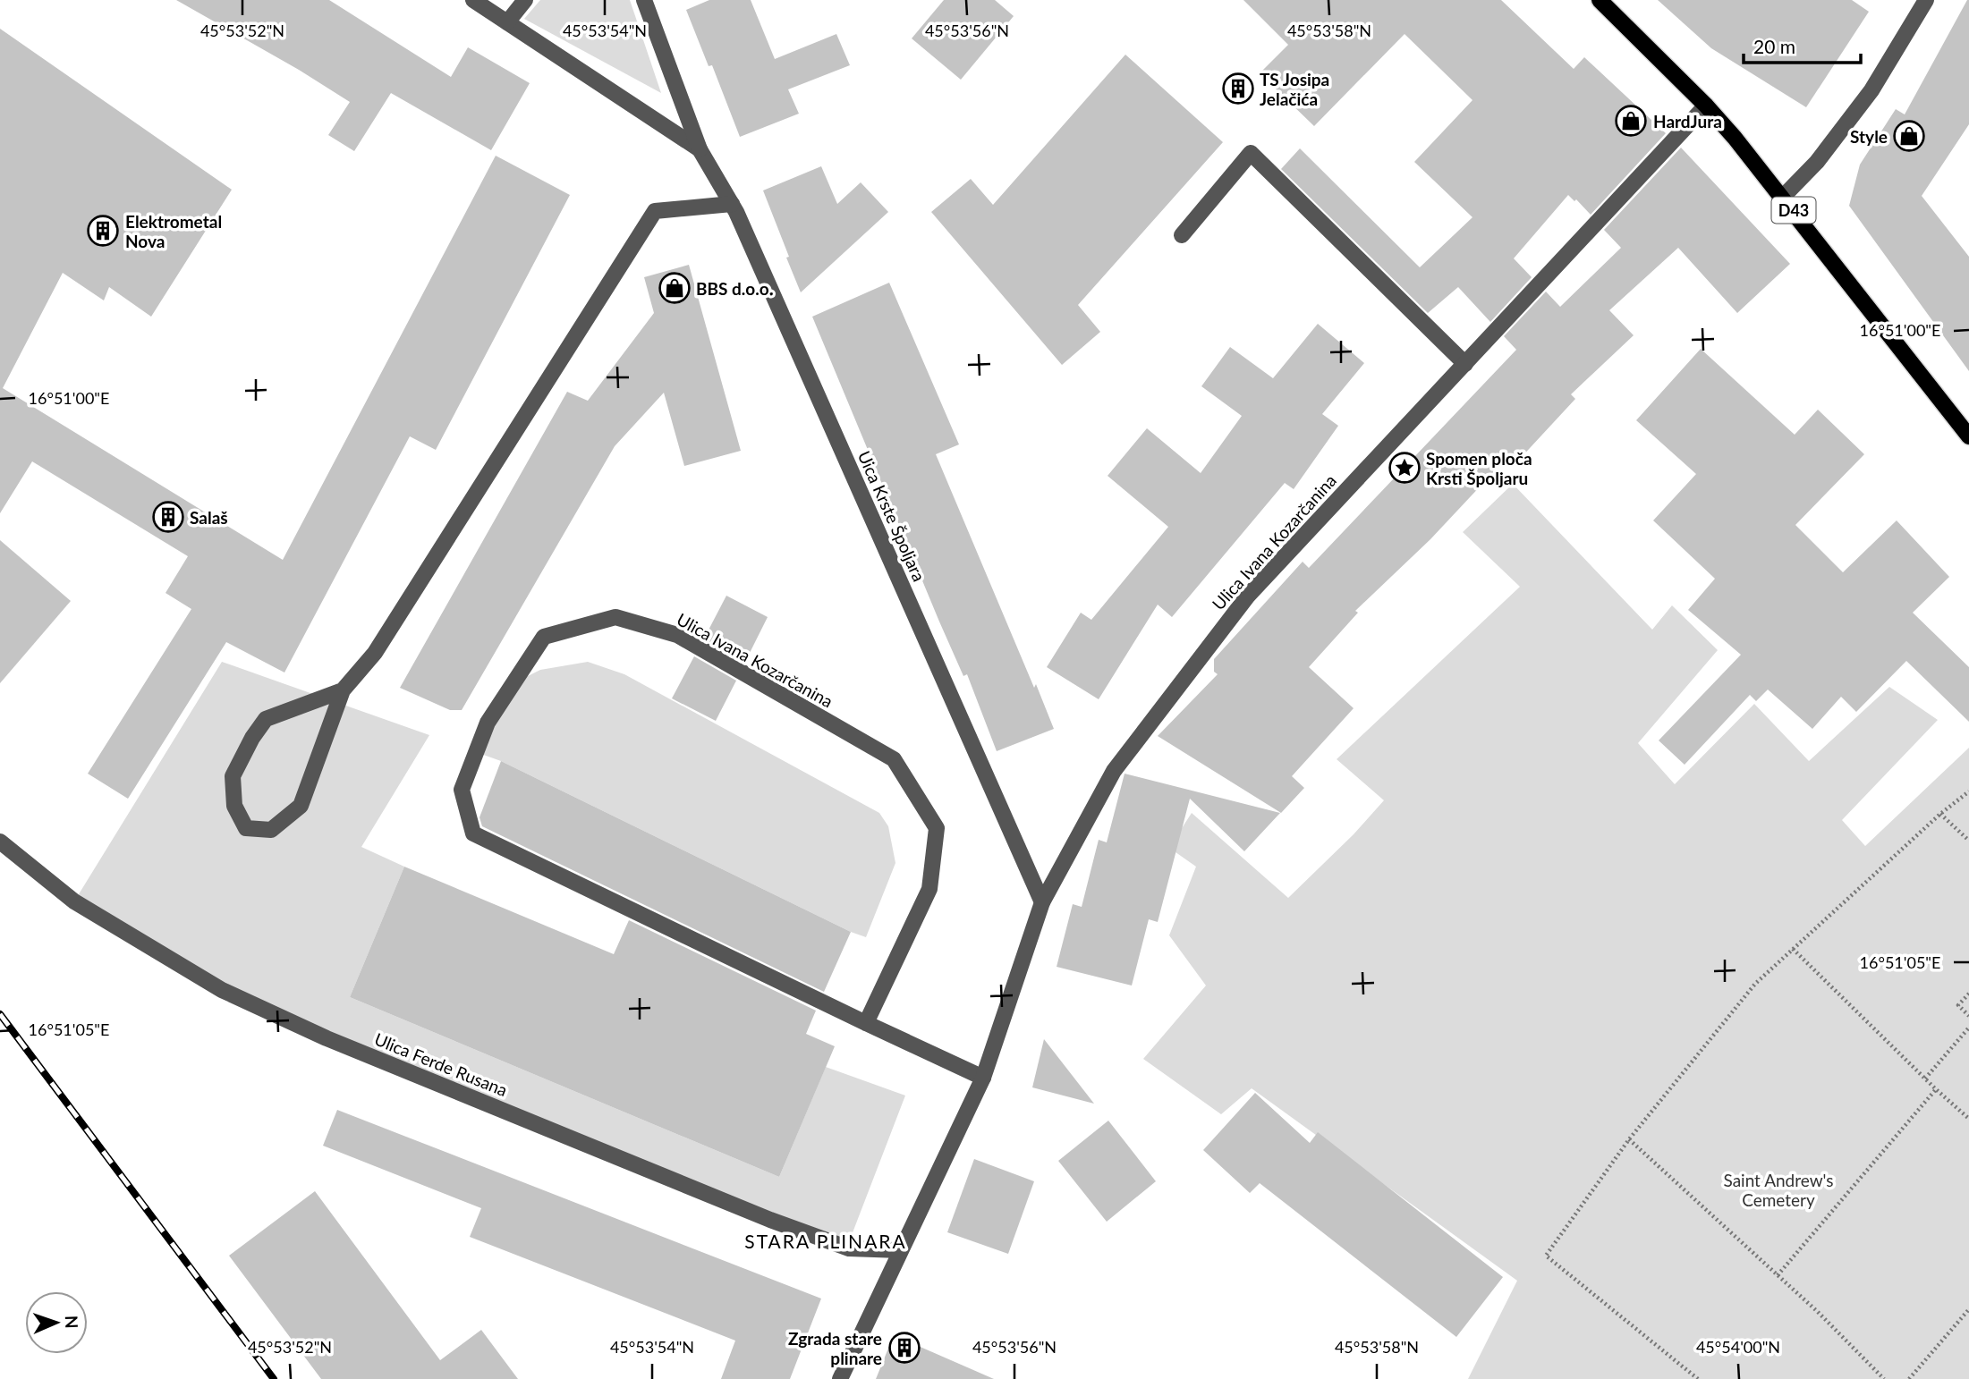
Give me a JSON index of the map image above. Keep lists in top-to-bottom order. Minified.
{"streets":{"main road":["D43"],"street":["Uica Krste Špoljara","Ulica Ivana Kozarčanina","Ulica Ferde Rusana"]},"crossings":[["D43","Ulica Ivana Kozarčanina"],["Uica Krste Špoljara","Ulica Ivana Kozarčanina"],["Ulica Ivana Kozarčanina","Ulica Ferde Rusana"]],"districts":["STARA PLINARA"],"parks":["Saint Andrew's Cemetery"],"places":{"building":["TS Josipa Jelačića","Elektrometal Nova","Salaš","Zgrada stare plinare"],"shop":["HardJura","Style","BBS d.o.o."],"place":["Spomen ploča Krsti Špoljaru"]},"scale_bar":"20 m","north":"right","coordinates":["45°53'52\"N","45°53'54\"N","45°53'56\"N","45°53'58\"N","16°51'00\"E","16°51'05\"E","45°54'00\"N"]}
